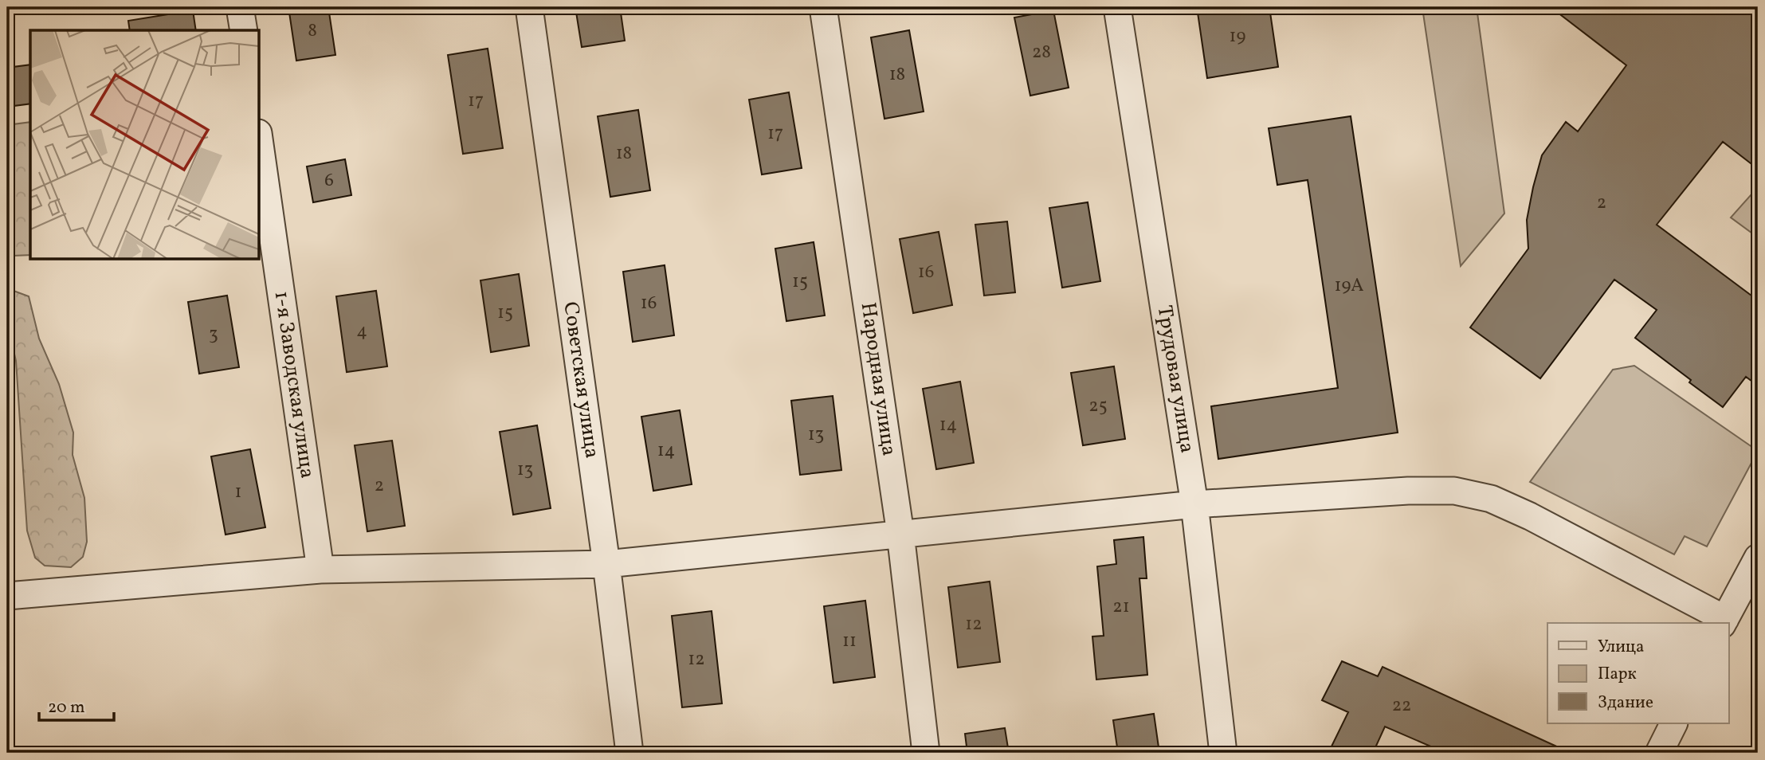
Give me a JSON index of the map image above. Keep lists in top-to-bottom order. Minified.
{"streets":{"street":["Народная улица","Трудовая улица","Советская улица","1-я Заводская улица"]},"house_numbers":["8","19","28","18","17","17","18","6","2","16","15","19А","16","15","4","3","25","14","13","14","13","2","1","21","12","11","12","22"],"legend":["Улица","Парк","Здание"],"scale_bar":"20 m"}
